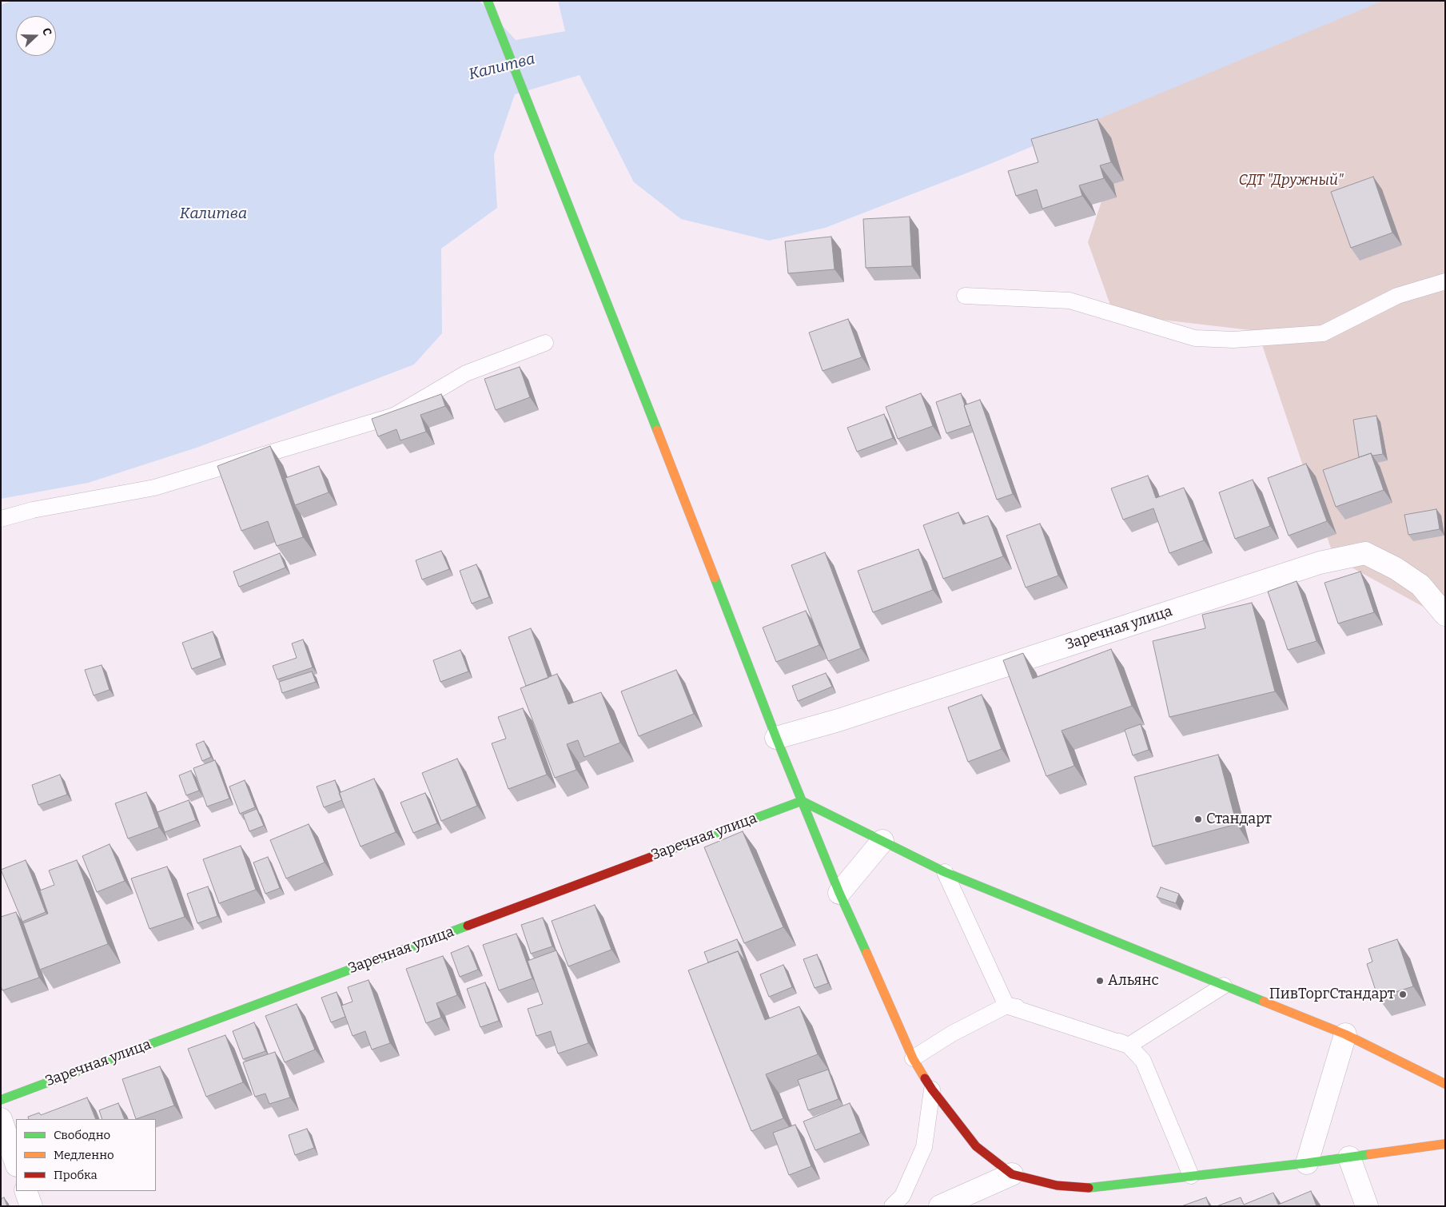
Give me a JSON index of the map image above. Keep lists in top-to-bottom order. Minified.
{"streets":{"main road":["Заречная улица"]},"water":["Калитва"],"parks":["СДТ \"Дружный\""],"places":["Стандарт","Альянс","ПивТоргСтандарт"],"legend":["Свободно","Медленно","Пробка"],"north":"right"}
